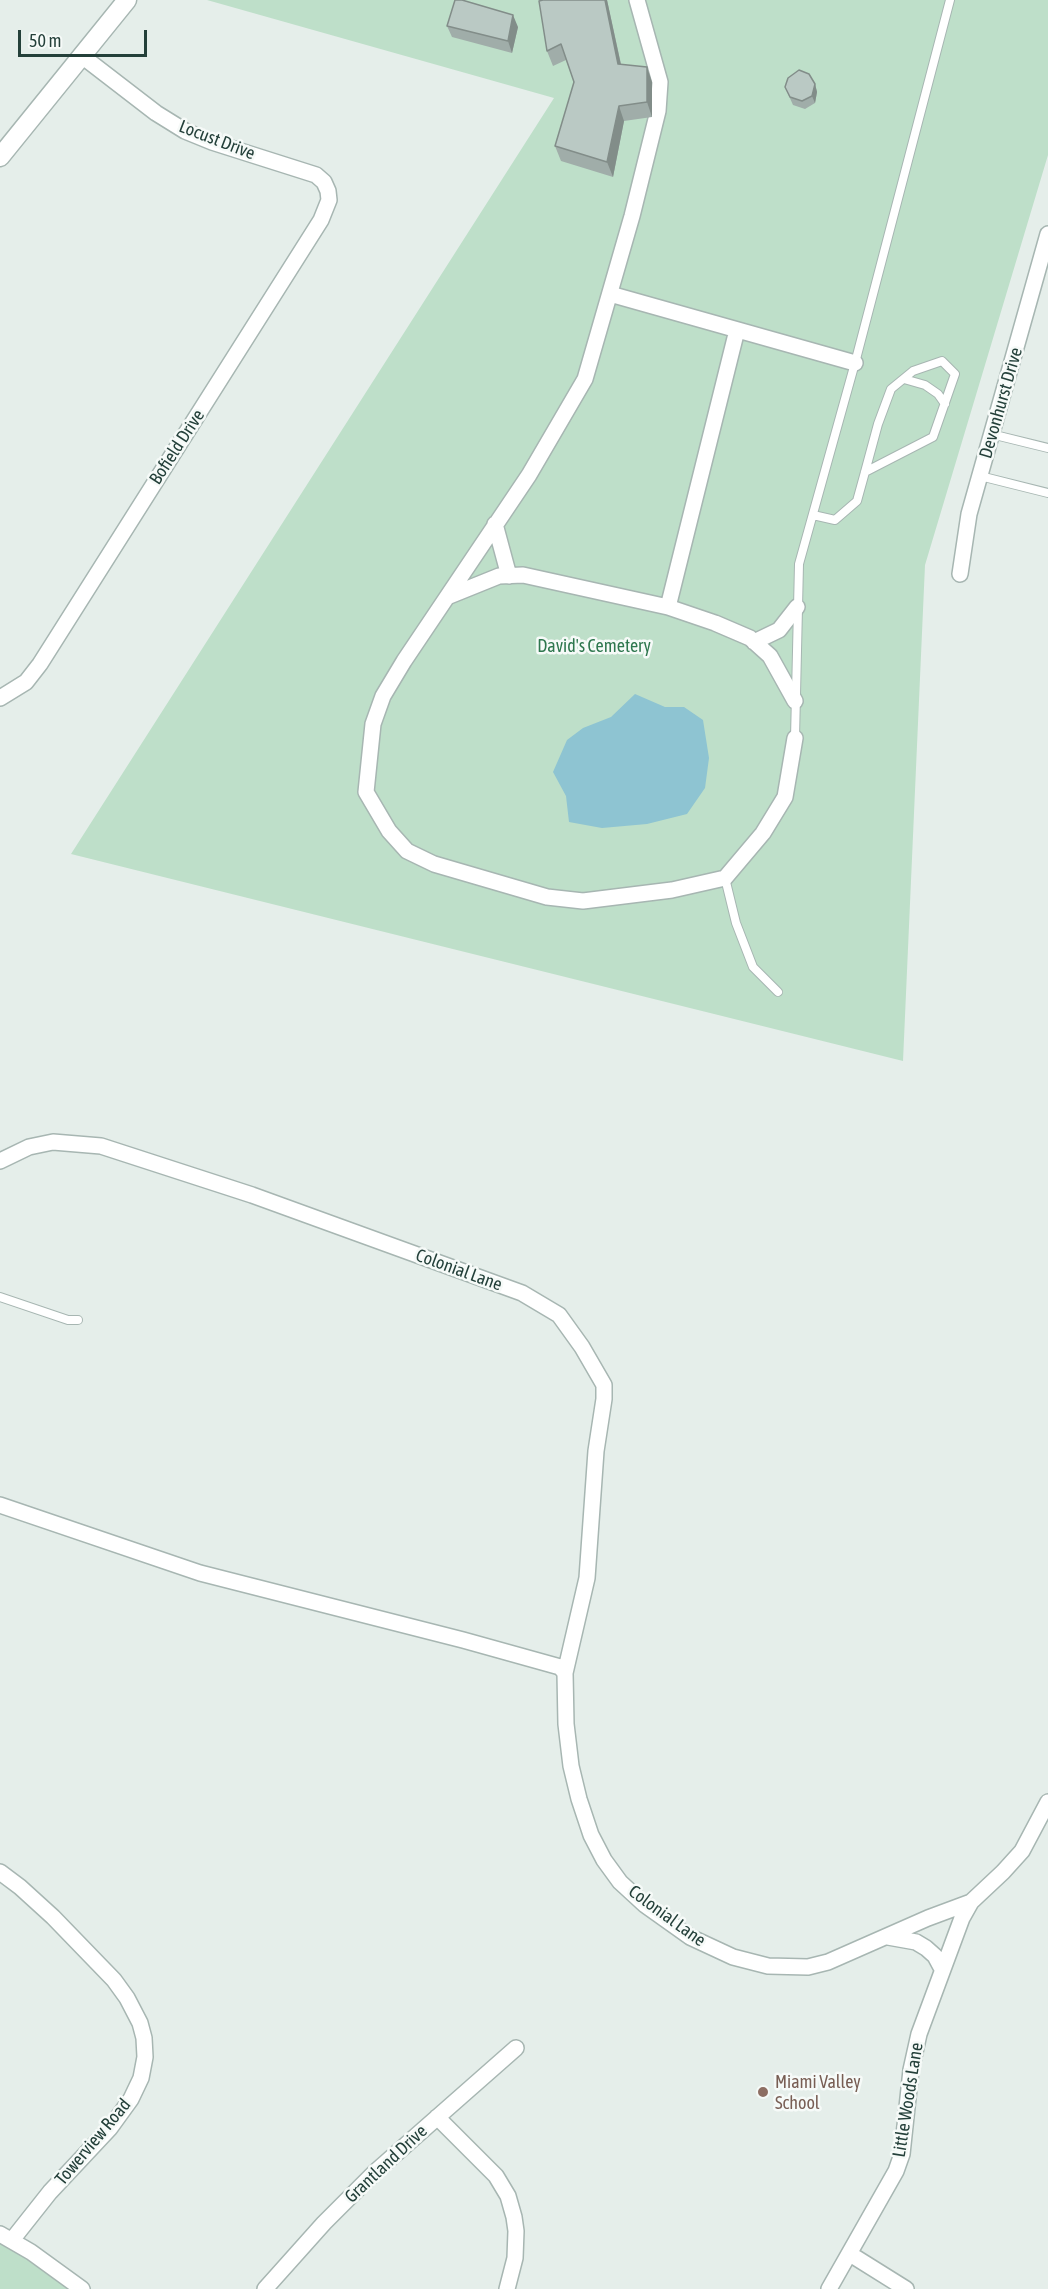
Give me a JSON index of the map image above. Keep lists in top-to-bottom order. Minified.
{"streets":{"street":["Locust Drive","Devonhurst Drive","Bofield Drive","Colonial Lane","Little Woods Lane","Towerview Road","Grantland Drive"]},"crossings":[["Locust Drive","Bofield Drive"],["Colonial Lane","Little Woods Lane"]],"parks":["David's Cemetery"],"places":["Miami Valley School"],"scale_bar":"50 m"}
